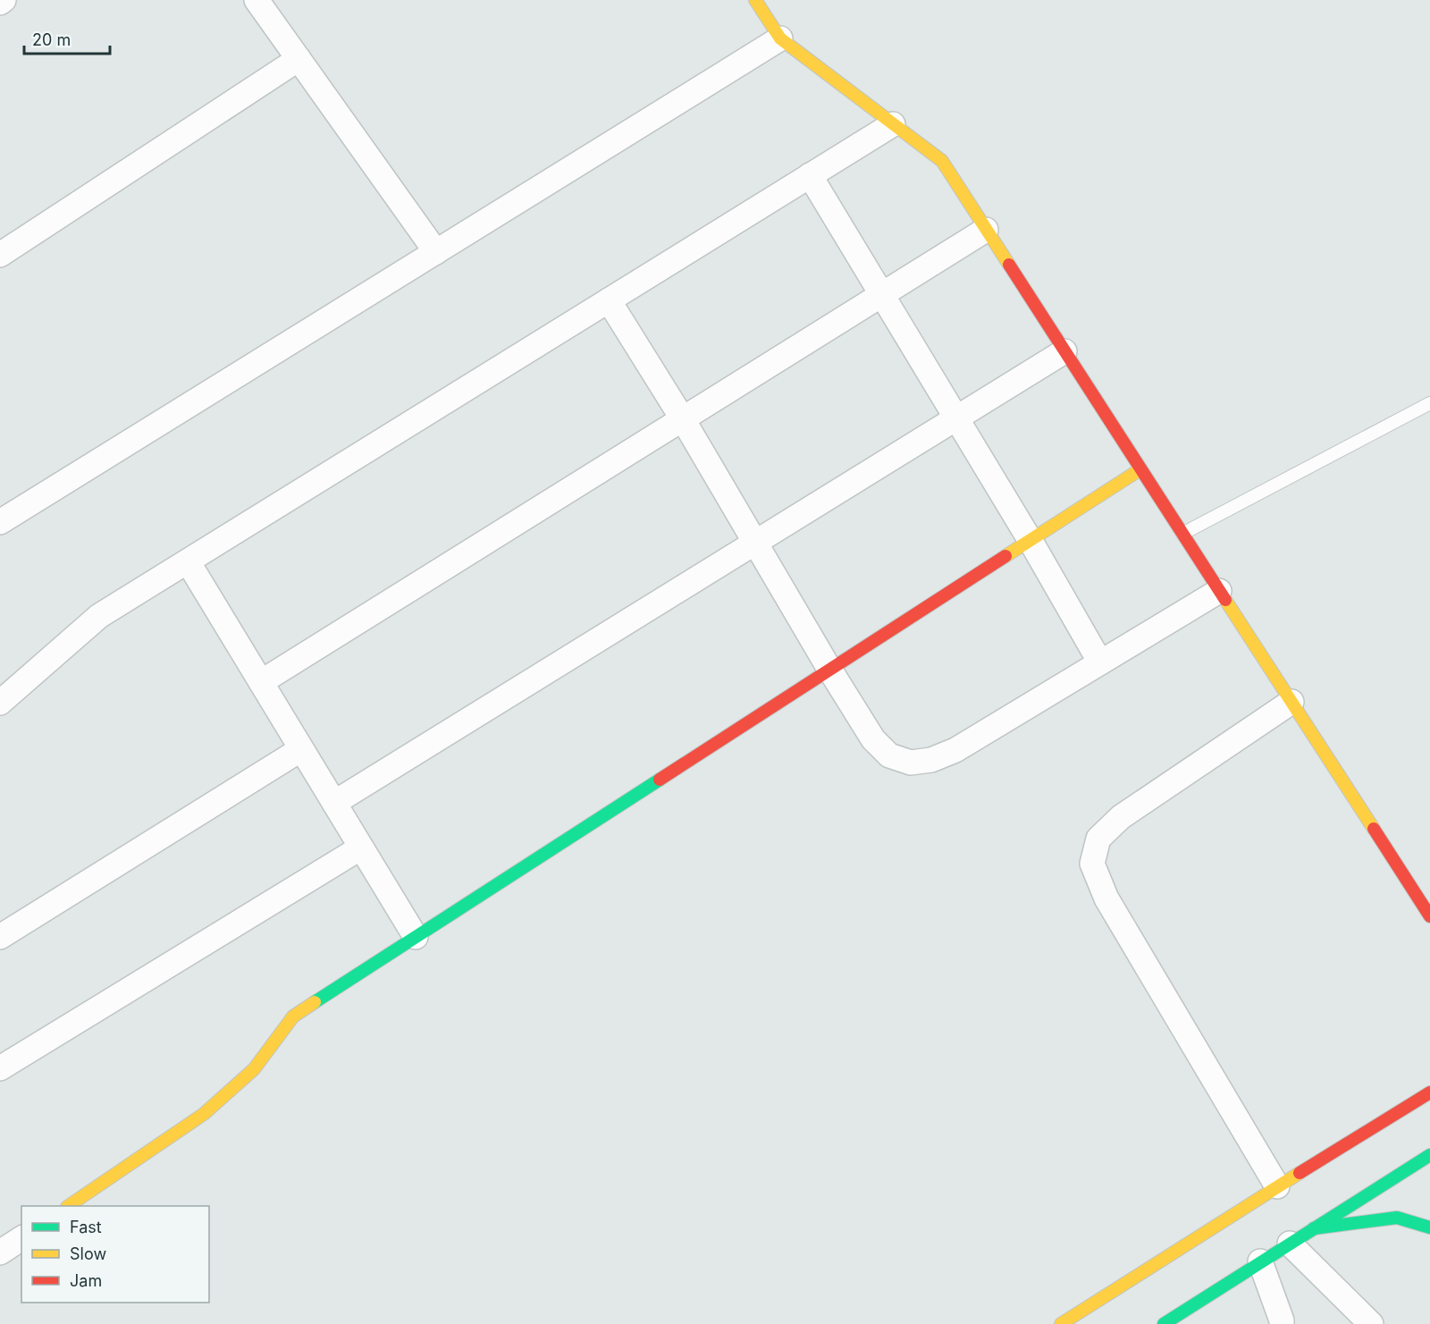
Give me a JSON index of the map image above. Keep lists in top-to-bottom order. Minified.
{"legend":["Fast","Slow","Jam"],"scale_bar":"20 m"}
